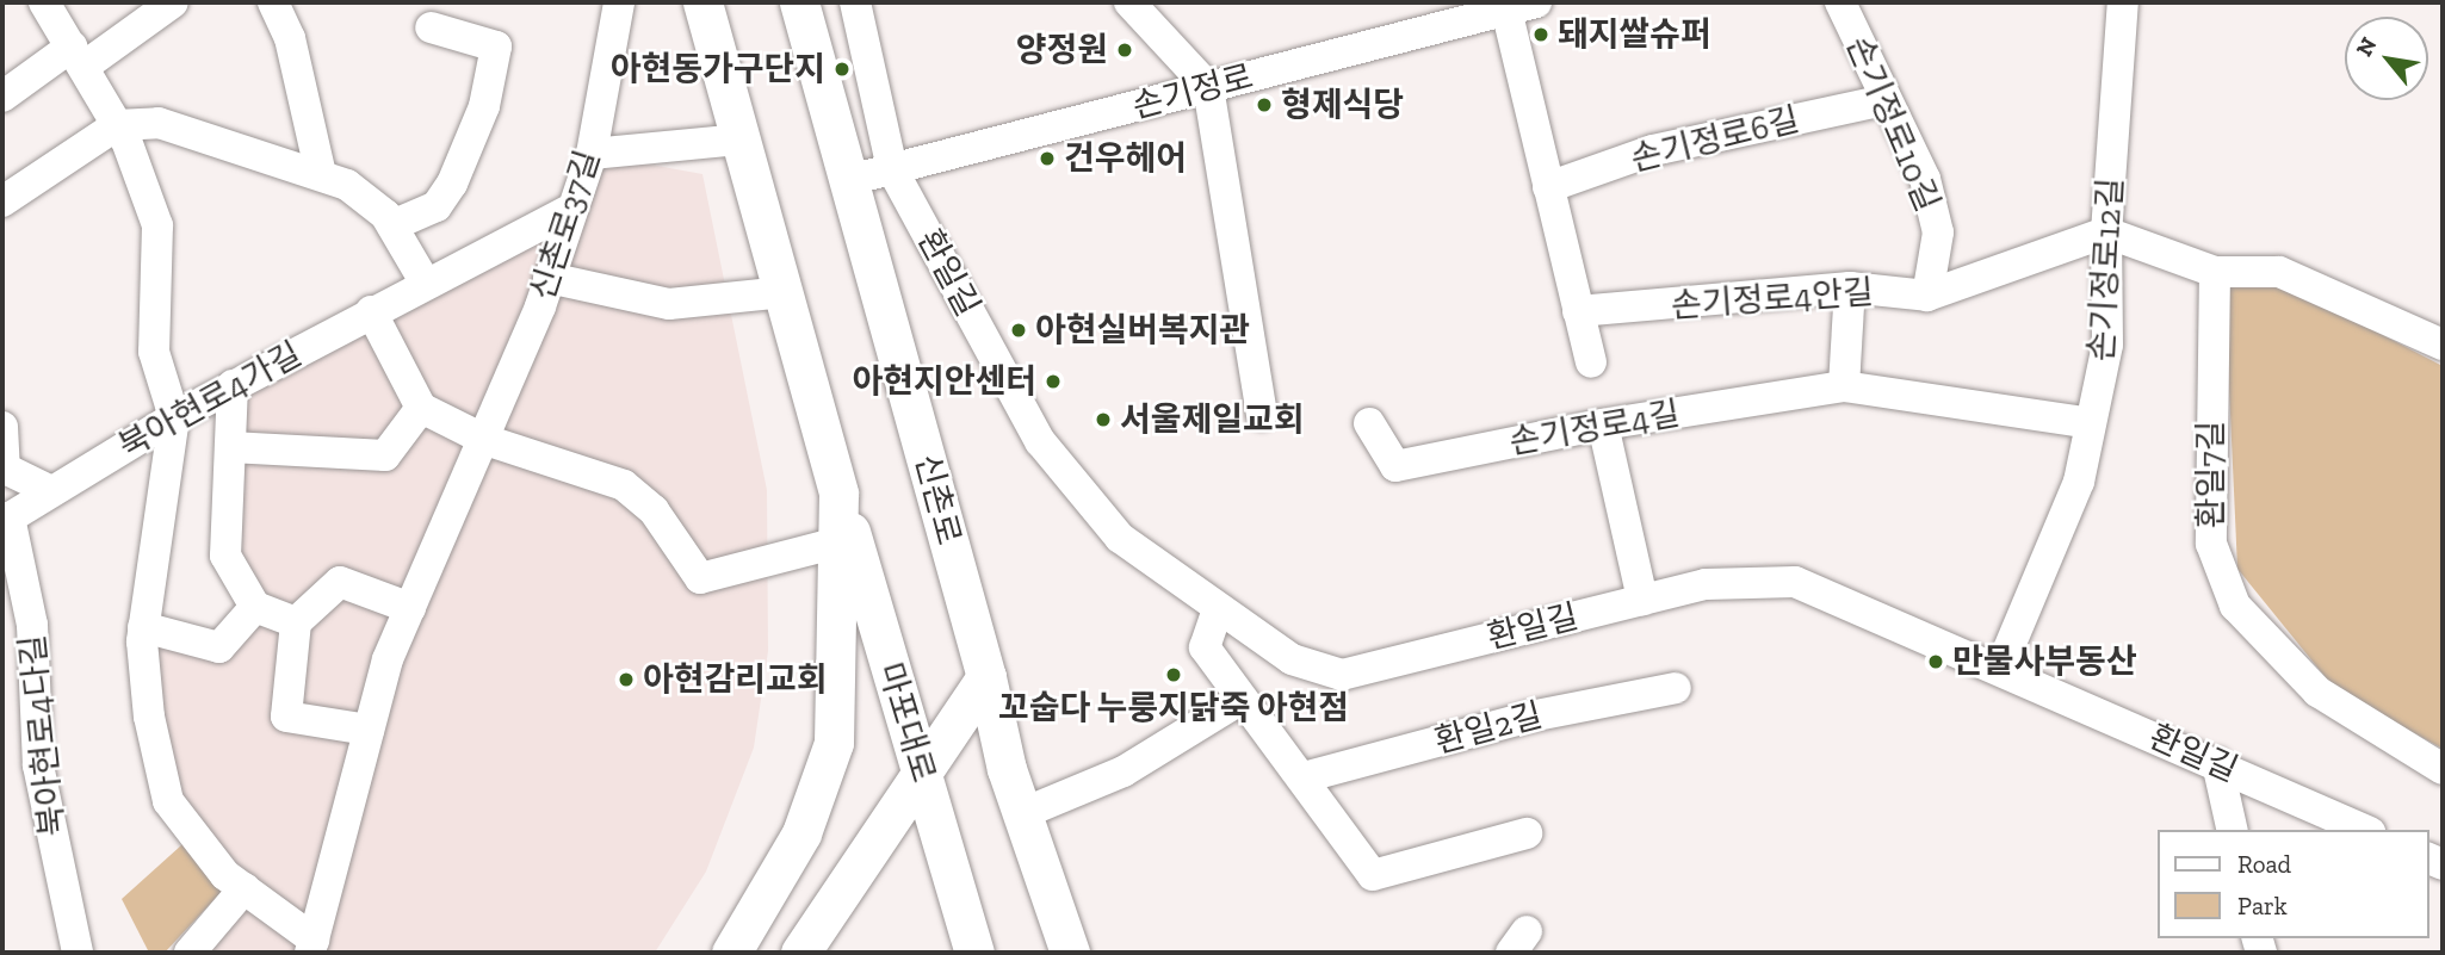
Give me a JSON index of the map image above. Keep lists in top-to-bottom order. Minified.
{"streets":{"main road":["신촌로","마포대로"],"street":["손기정로","손기정로10길","손기정로6길","신촌로37길","손기정로12길","환일길","손기정로4안길","북아현로4가길","손기정로4길","환일7길","환일2길","북아현로4다길"]},"crossings":[["손기정로","환일길"],["손기정로","신촌로"],["손기정로10길","손기정로6길"],["손기정로10길","손기정로4안길"],["신촌로37길","북아현로4가길"],["손기정로12길","환일길"],["손기정로12길","손기정로4안길"],["손기정로12길","손기정로4길"],["북아현로4가길","북아현로4다길"]],"places":["돼지쌀슈퍼","양정원","아현동가구단지","형제식당","건우헤어","아현실버복지관","아현지안센터","서울제일교회","만물사부동산","꼬숩다 누룽지닭죽 아현점","아현감리교회"],"legend":["Road","Park"],"north":"top left"}
